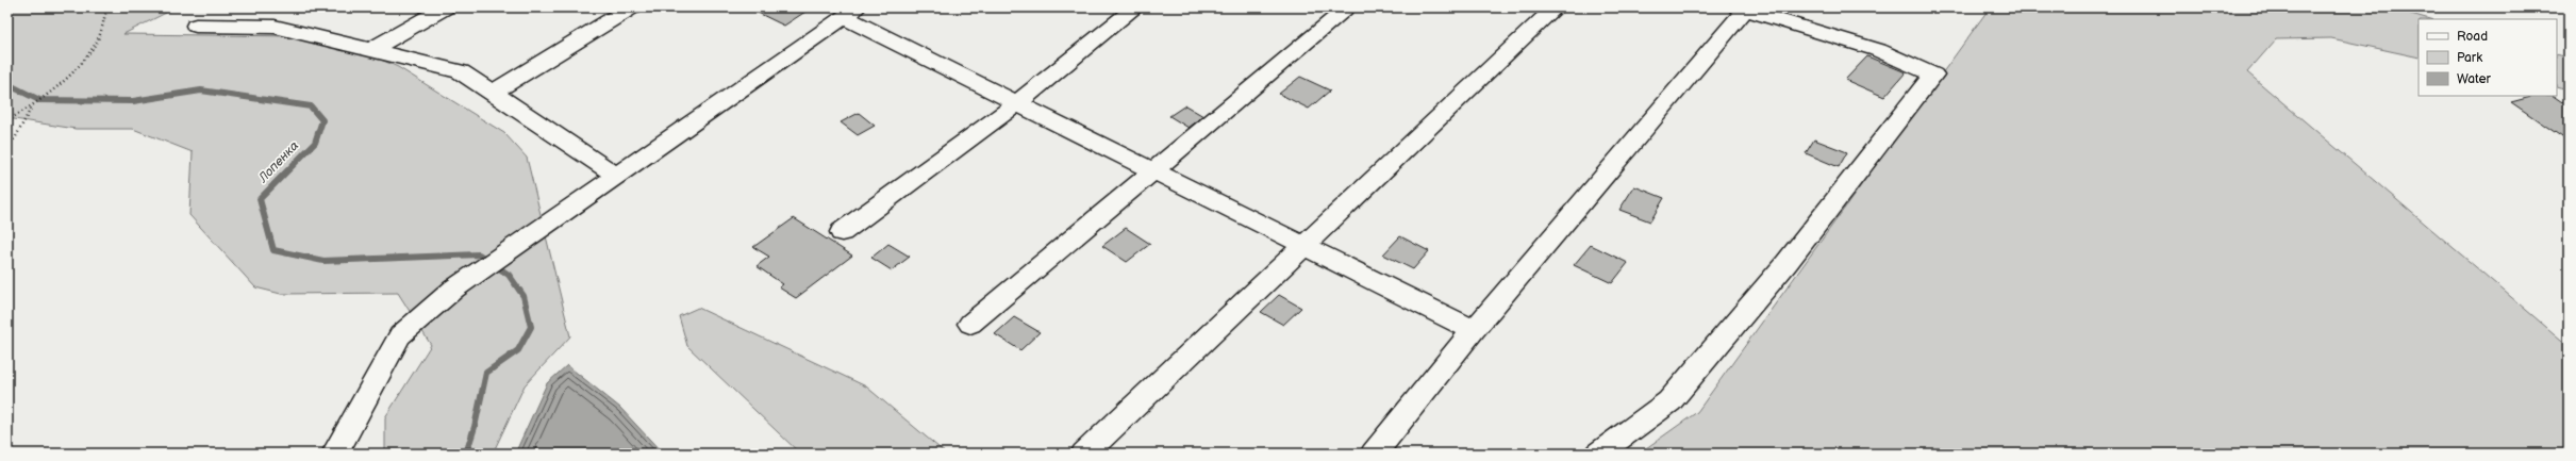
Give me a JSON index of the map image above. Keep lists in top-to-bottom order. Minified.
{"water":["Лопенка"],"legend":["Road","Park","Water"]}
